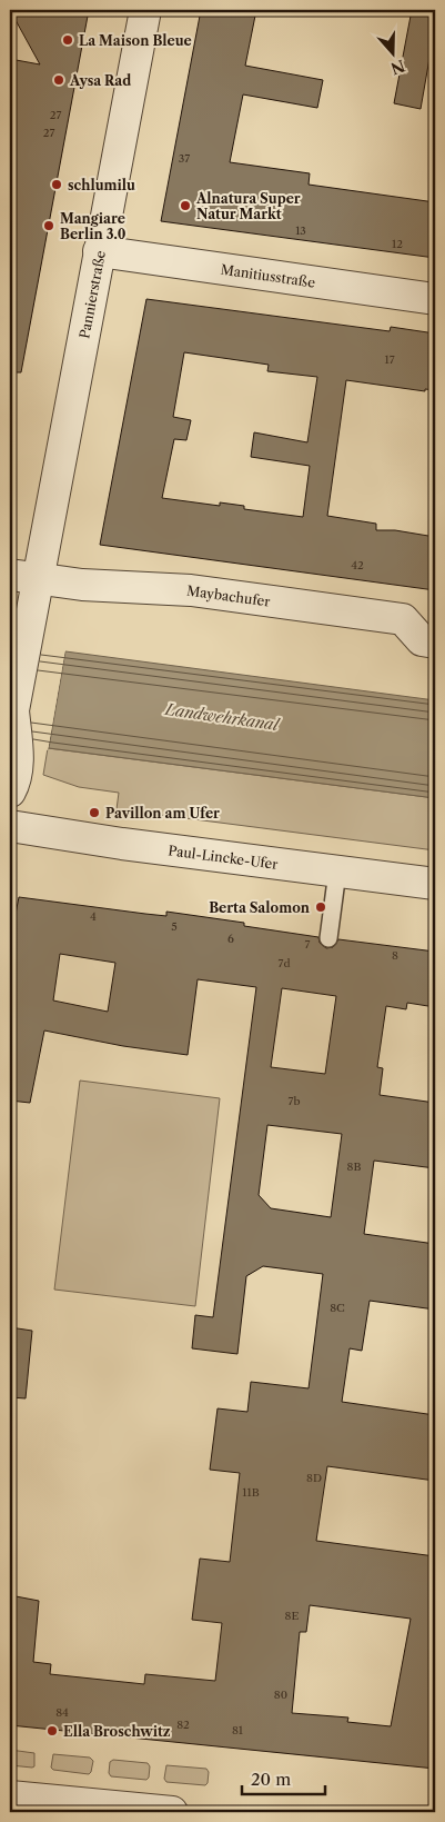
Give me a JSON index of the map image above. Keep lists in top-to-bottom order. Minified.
{"streets":{"street":["Manitiusstraße","Pannierstraße","Maybachufer","Paul-Lincke-Ufer"]},"crossings":[["Manitiusstraße","Pannierstraße"],["Pannierstraße","Maybachufer"]],"water":["Landwehrkanal"],"places":["La Maison Bleue","Aysa Rad","schlumilu","Alnatura Super Natur Markt","Mangiare Berlin 3.0","Pavillon am Ufer","Berta Salomon","Ella Broschwitz"],"house_numbers":["27","27","37","13","12","17","42","4","5","6","7","8","7d","7b","8B","8C","8D","11B","8E","80","84","82","81"],"scale_bar":"20 m","north":"bottom"}
